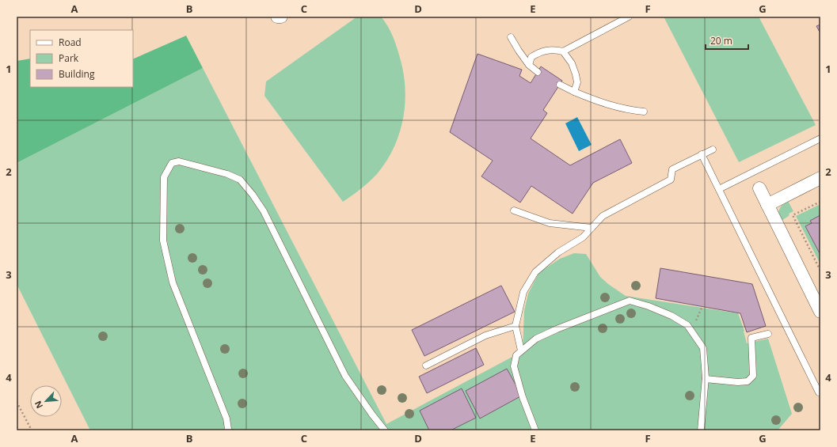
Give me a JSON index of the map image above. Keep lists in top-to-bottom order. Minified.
{"legend":["Road","Park","Building"],"scale_bar":"20 m","north":"bottom left","grid":{"columns":["A","B","C","D","E","F","G"],"rows":["1","2","3","4"]}}
